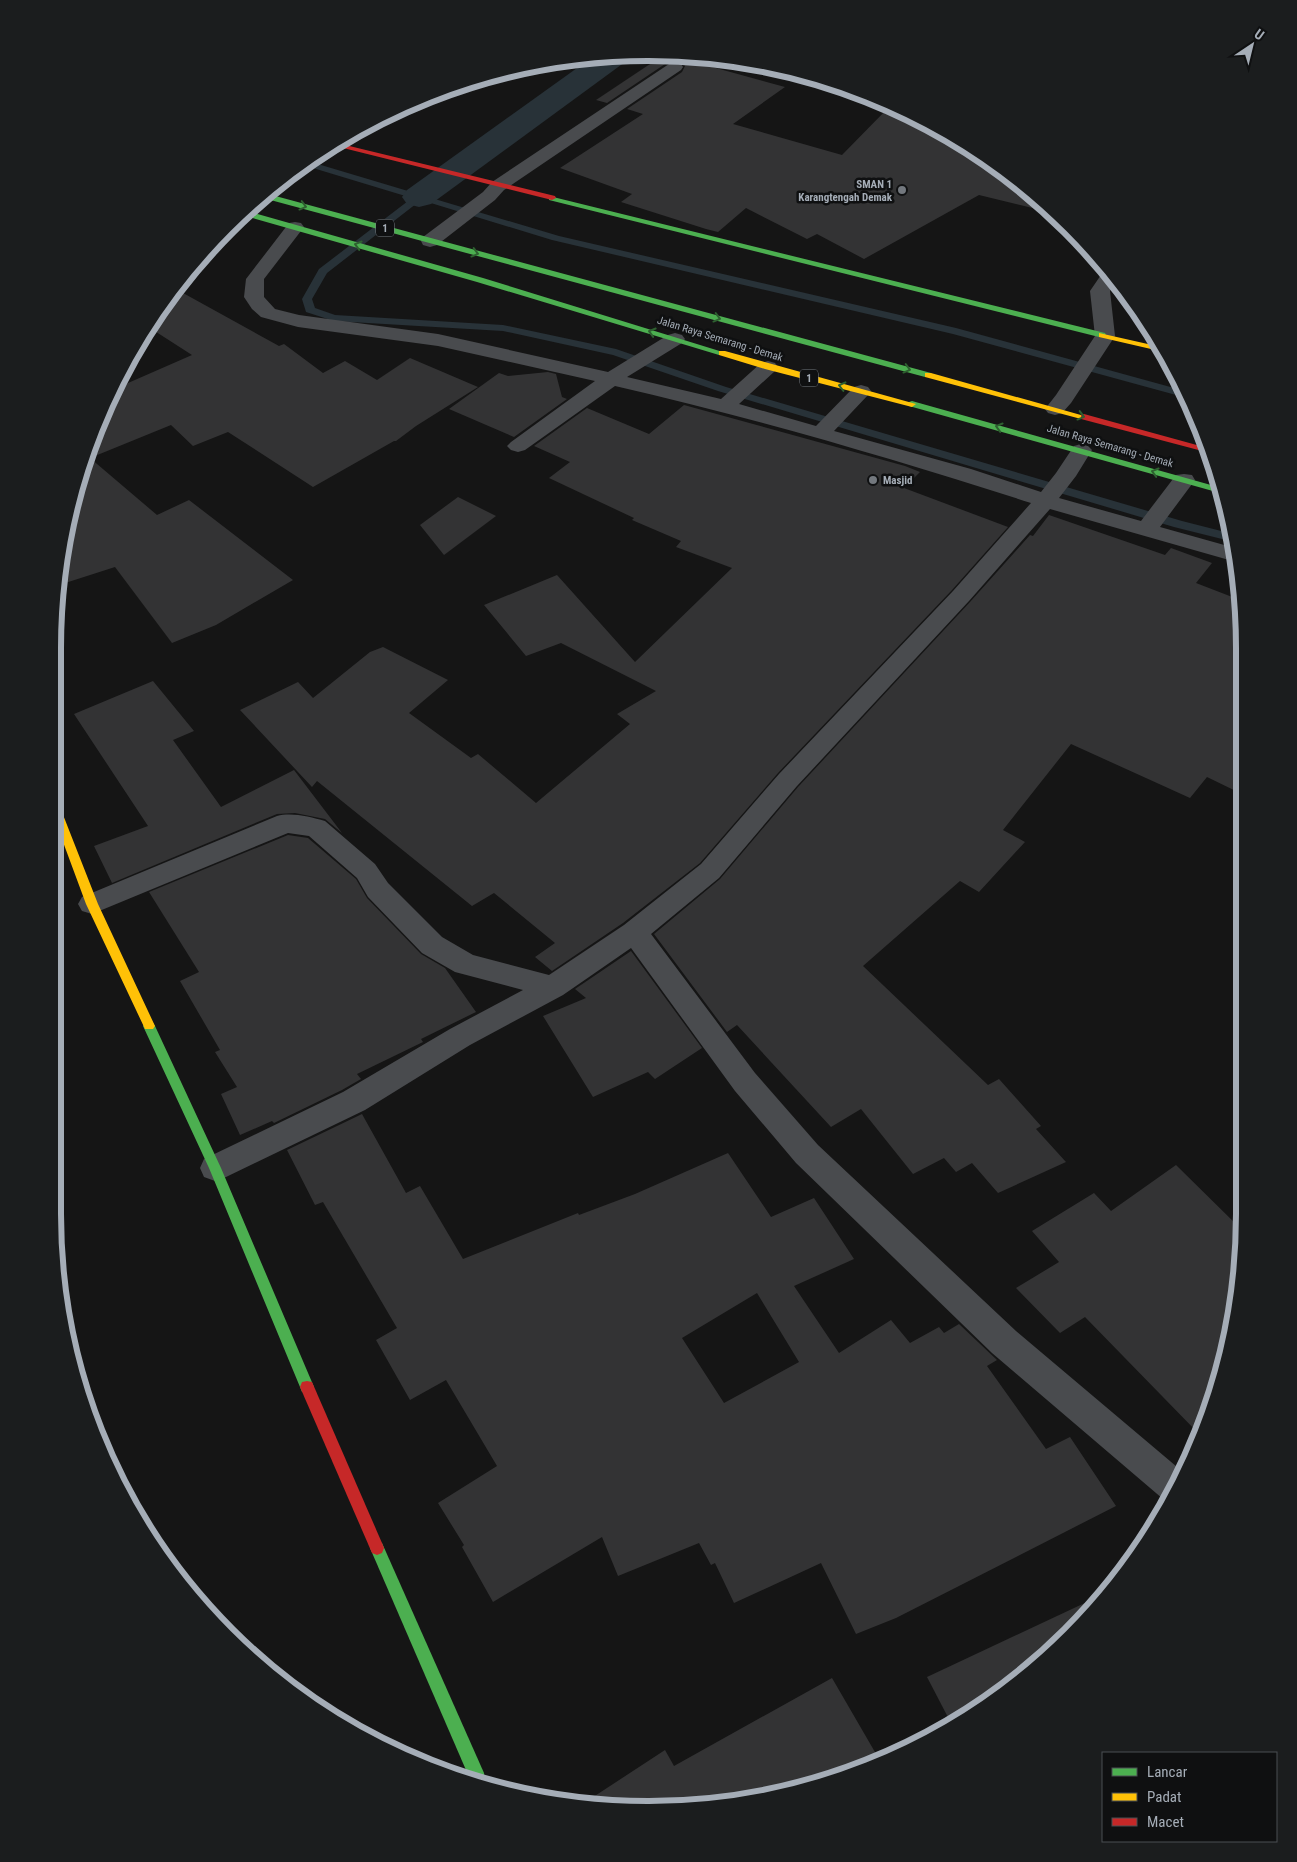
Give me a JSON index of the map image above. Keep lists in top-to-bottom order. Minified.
{"streets":{"main road":["1","Jalan Raya Semarang - Demak"]},"places":["SMAN 1 Karangtengah Demak","Masjid"],"legend":["Lancar","Padat","Macet"],"north":"top right"}
